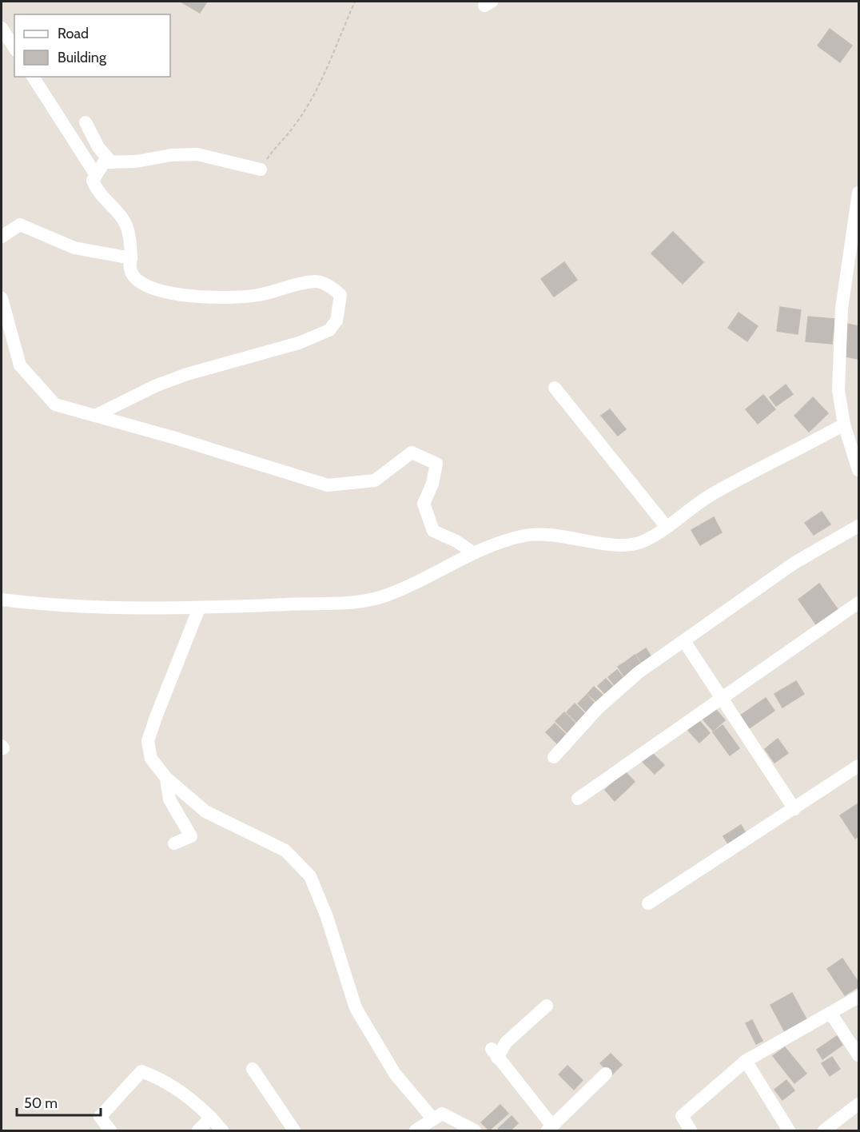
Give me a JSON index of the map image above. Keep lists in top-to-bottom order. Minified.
{"legend":["Road","Building"],"scale_bar":"50 m"}
